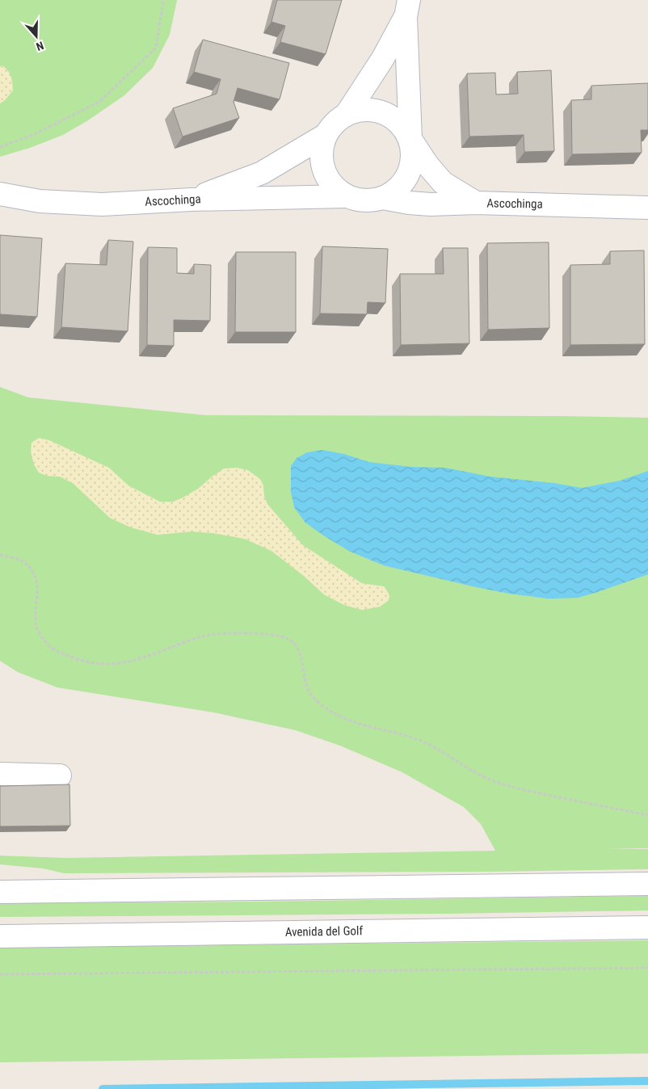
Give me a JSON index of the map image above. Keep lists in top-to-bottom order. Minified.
{"streets":{"street":["Ascochinga","Avenida del Golf"]},"north":"bottom"}
